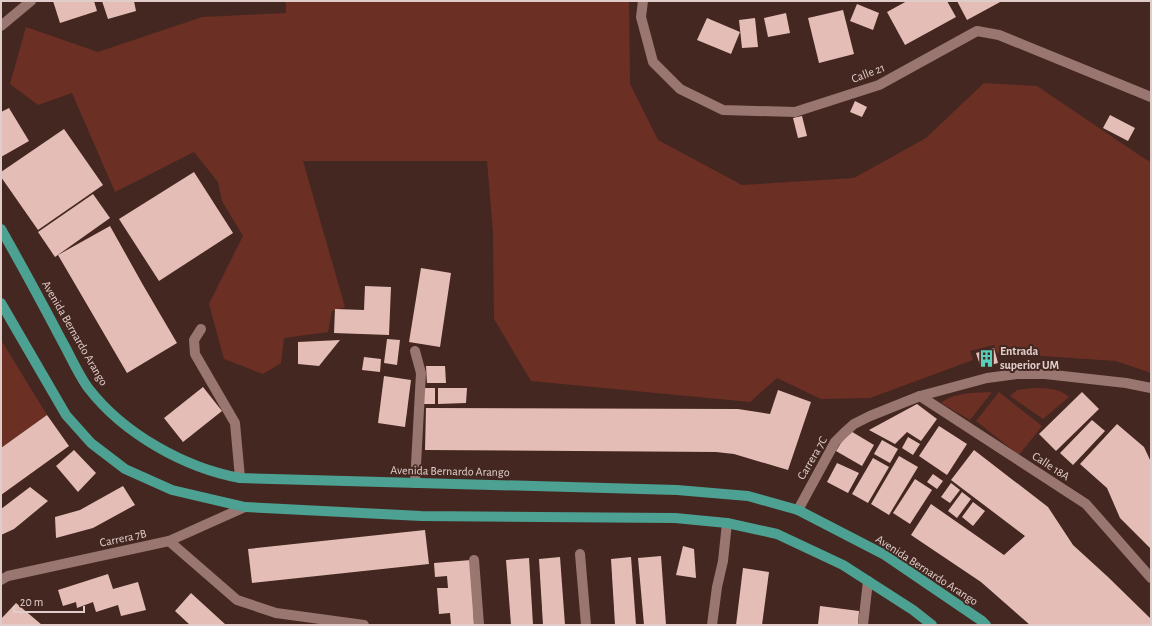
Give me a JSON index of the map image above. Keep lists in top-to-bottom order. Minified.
{"streets":{"main road":["Avenida Bernardo Arango"],"street":["Calle 21","Carrera 7C","Calle 18A","Carrera 7B"]},"crossings":[["Avenida Bernardo Arango","Carrera 7C"],["Carrera 7C","Calle 18A"]],"places":{"building":["Entrada superior UM"]},"scale_bar":"20 m"}
